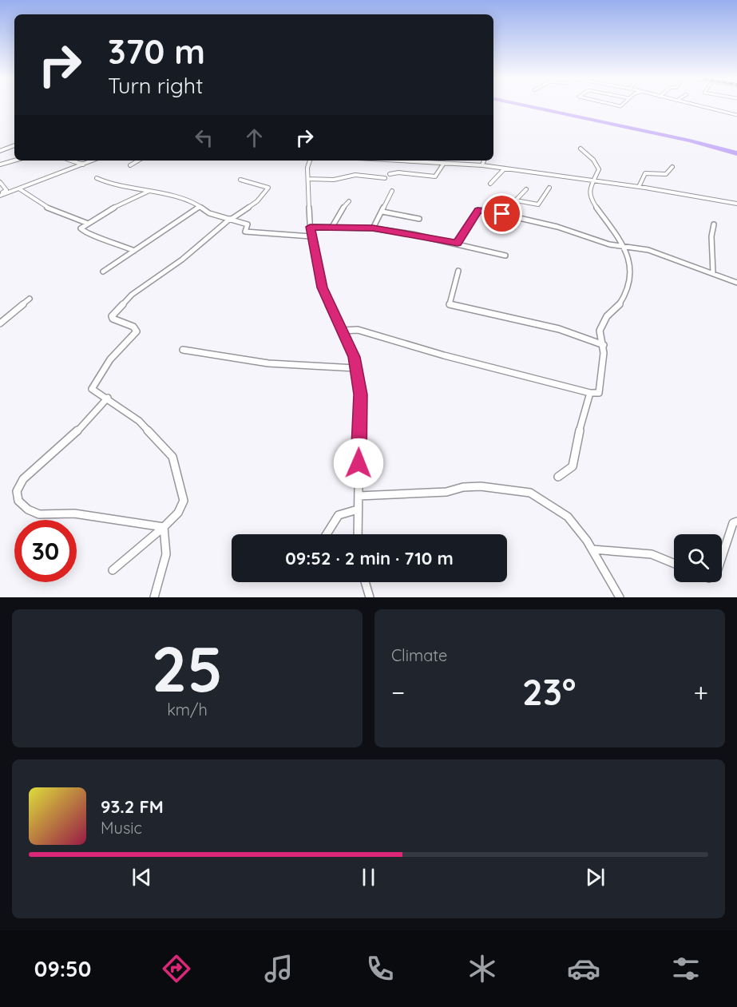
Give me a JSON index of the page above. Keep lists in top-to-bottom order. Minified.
{"page":{"turn":["370 m","Turn right"],"limit":"30","trip":"09:52 · 2 min · 710 m","tile":[["25","km/h"],"Climate"],"heat":["−","23°","+"],"song":["93.2 FM","Music"],"tabs":"09:50"}}
